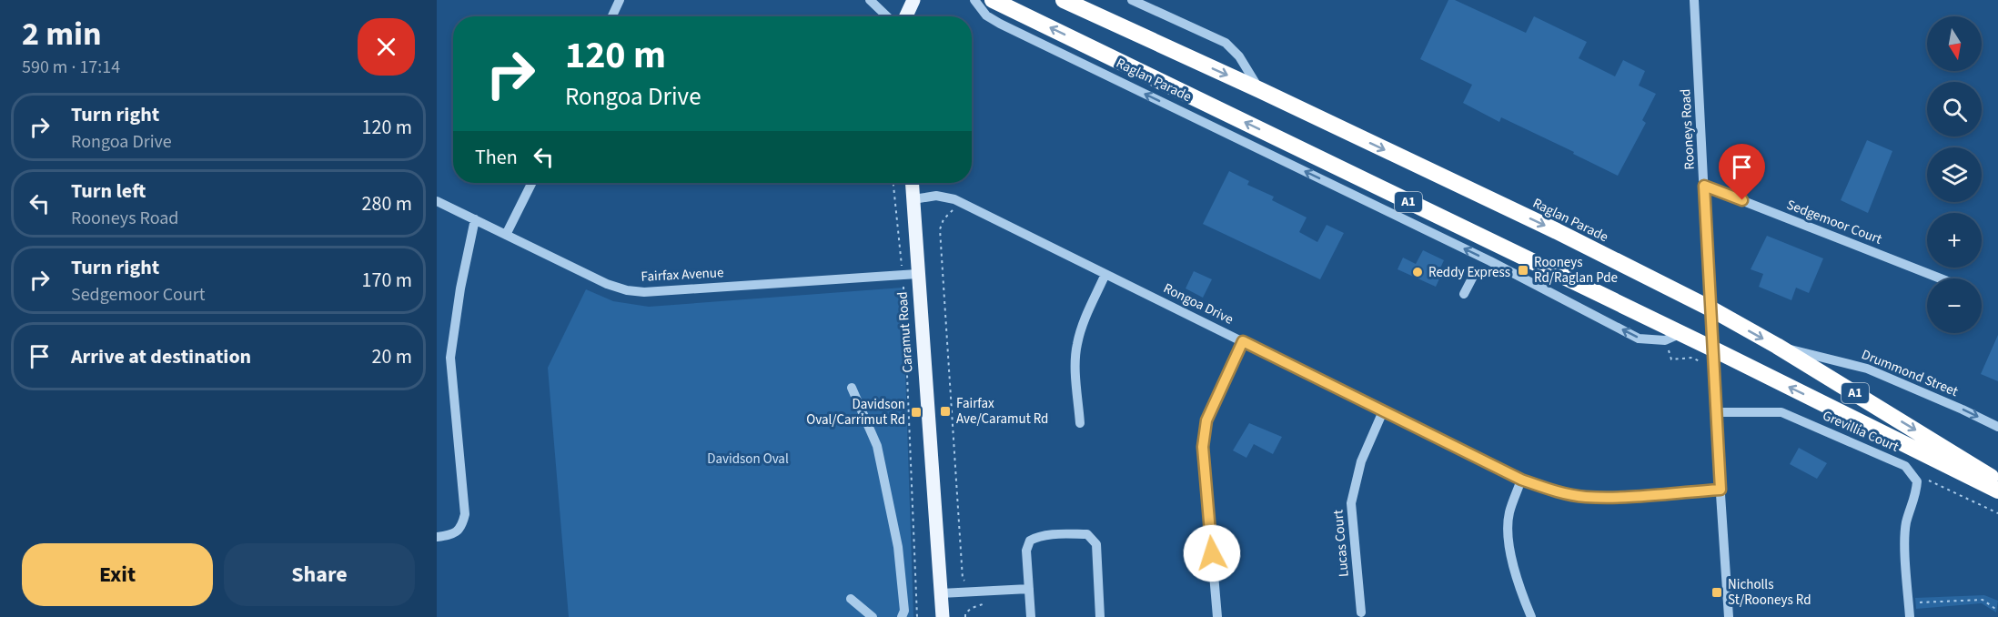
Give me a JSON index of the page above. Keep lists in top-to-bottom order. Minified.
{"streets":{"highway":["Raglan Parade","A1"],"main road":["Caramut Road"],"street":["Rooneys Road","Sedgemoor Court","Fairfax Avenue","Rongoa Drive","Drummond Street","Grevillia Court","Lucas Court"]},"crossings":[["Raglan Parade","Rooneys Road"],["Raglan Parade","Drummond Street"],["Rooneys Road","Sedgemoor Court"],["Rooneys Road","Rongoa Drive"],["Rooneys Road","Grevillia Court"],["Fairfax Avenue","Caramut Road"],["Rongoa Drive","Caramut Road"],["Rongoa Drive","Lucas Court"]],"one_way":["Drummond Street"],"parks":["Davidson Oval"],"places":{"transit":["Rooneys Rd/Raglan Pde","Fairfax Ave/Caramut Rd","Davidson Oval/Carrimut Rd","Nicholls St/Rooneys Rd"],"other":["Reddy Express"]},"north":"bottom","page":{"heading":["2 min","590 m · 17:14"],"map_buttons":["+","−"],"turn":["120 m","Rongoa Drive"],"list":[{"name":"Turn right","note":"Rongoa Drive","value":"120 m"},{"name":"Turn left","note":"Rooneys Road","value":"280 m"},{"name":"Turn right","note":"Sedgemoor Court","value":"170 m"},{"name":"Arrive at destination","value":"20 m"}],"then":"Then","buttons":["Exit","Share"]}}
